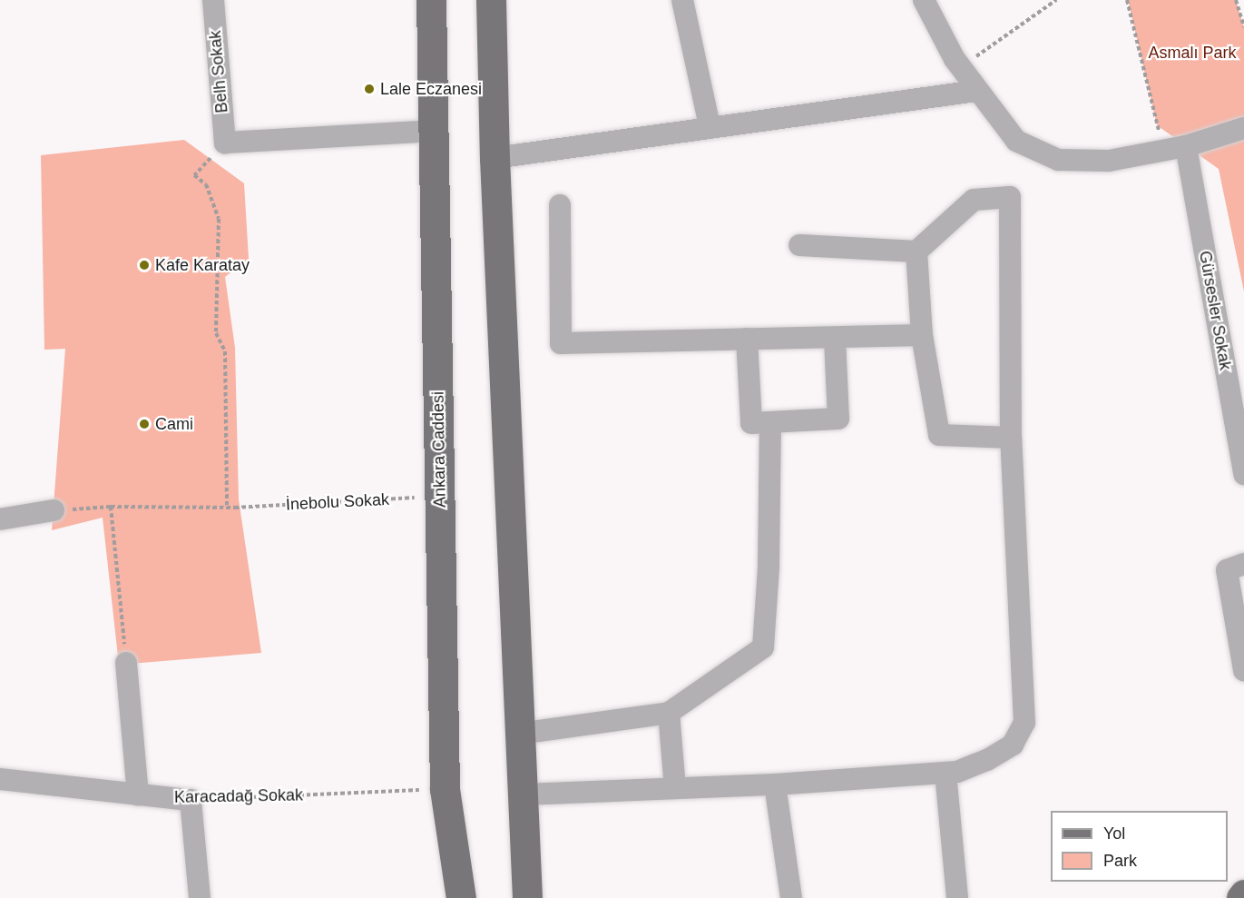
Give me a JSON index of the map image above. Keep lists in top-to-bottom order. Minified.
{"streets":{"main road":["Ankara Caddesi"],"street":["Belh Sokak","Gürsesler Sokak","Karacadağ Sokak"],"path":["İnebolu Sokak"]},"crossings":[["Ankara Caddesi","İnebolu Sokak"],["Ankara Caddesi","Karacadağ Sokak"]],"parks":["Asmalı Park"],"places":["Lale Eczanesi","Kafe Karatay","Cami"],"legend":["Yol","Park"]}
